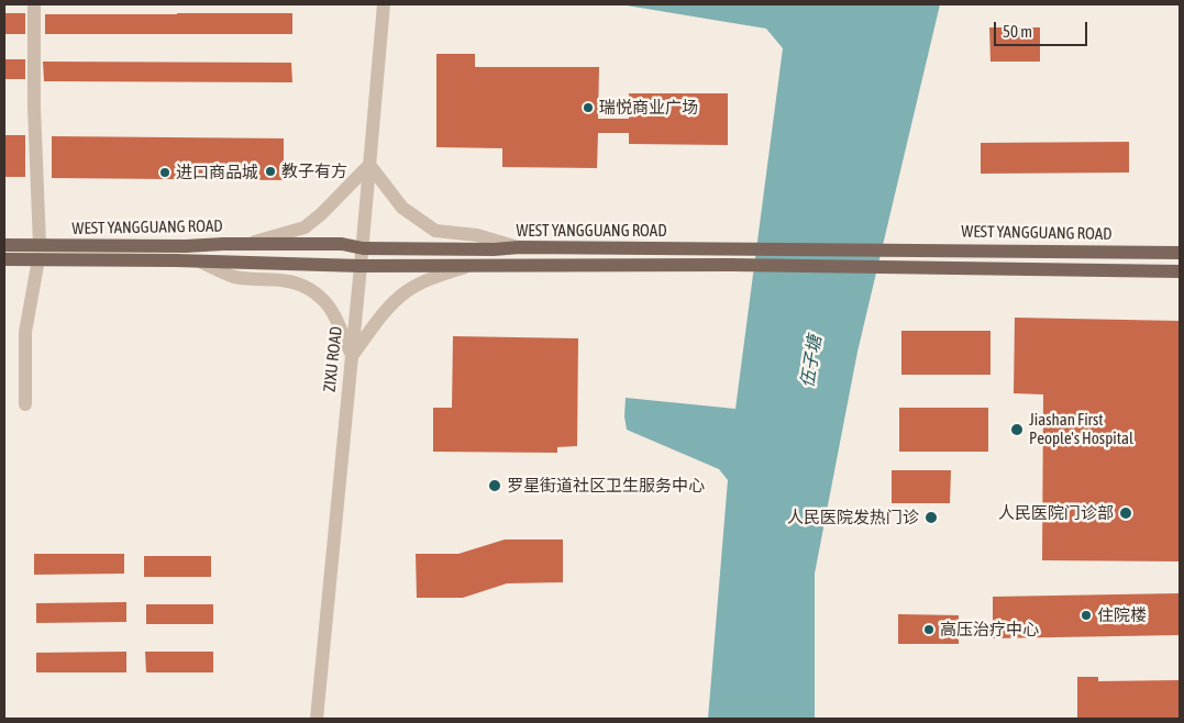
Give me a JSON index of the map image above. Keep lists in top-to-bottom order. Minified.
{"streets":{"main road":["WEST YANGGUANG ROAD"],"street":["ZIXU ROAD"]},"crossings":[["WEST YANGGUANG ROAD","ZIXU ROAD"]],"water":["伍子塘"],"places":["瑞悦商业广场","教子有方","进口商品城","Jiashan First People's Hospital","罗星街道社区卫生服务中心","人民医院门诊部","人民医院发热门诊","住院楼","高压治疗中心"],"scale_bar":"50 m"}
